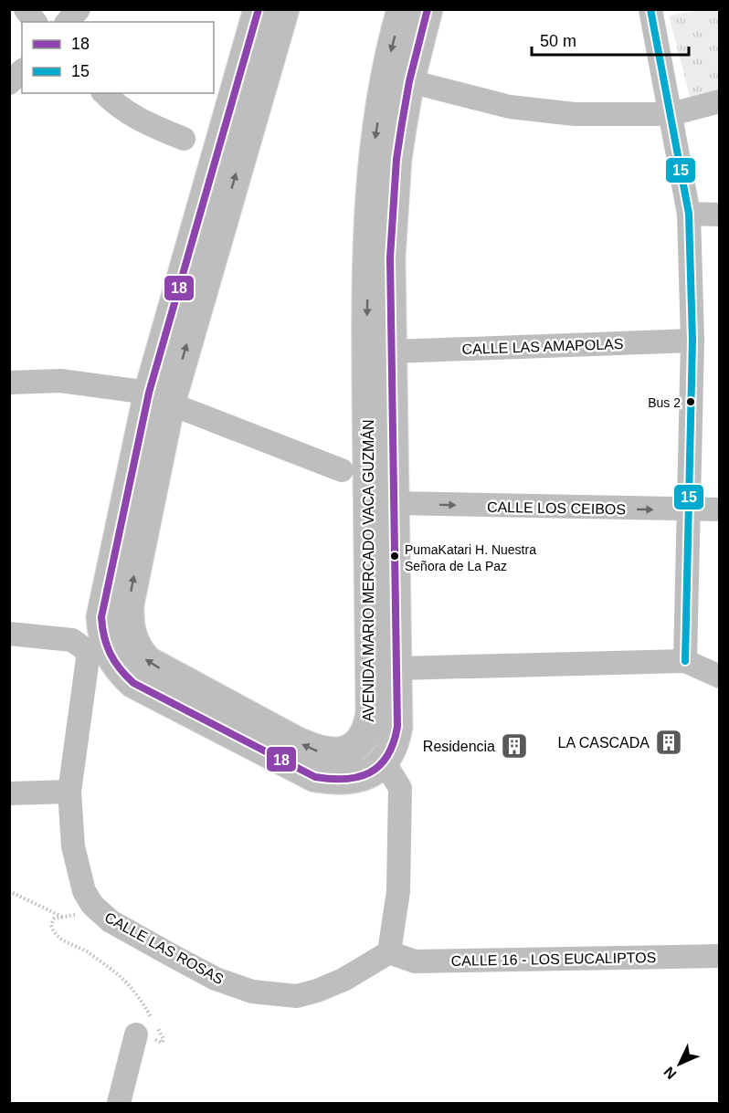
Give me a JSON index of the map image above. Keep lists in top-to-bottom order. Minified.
{"streets":{"main road":["AVENIDA MARIO MERCADO VACA GUZMÁN"],"street":["CALLE LAS AMAPOLAS","CALLE LOS CEIBOS","CALLE LAS ROSAS","CALLE 16 - LOS EUCALIPTOS"]},"crossings":[["CALLE LAS AMAPOLAS","AVENIDA MARIO MERCADO VACA GUZMÁN"],["CALLE LOS CEIBOS","AVENIDA MARIO MERCADO VACA GUZMÁN"],["AVENIDA MARIO MERCADO VACA GUZMÁN","CALLE LAS ROSAS"],["CALLE LAS ROSAS","CALLE 16 - LOS EUCALIPTOS"]],"places":{"other":["Bus 2","PumaKatari H. Nuestra Señora de La Paz"],"building":["LA CASCADA","Residencia"]},"lines":["transit line 18","transit line 15"],"legend":["18","15"],"scale_bar":"50 m","north":"bottom left"}
